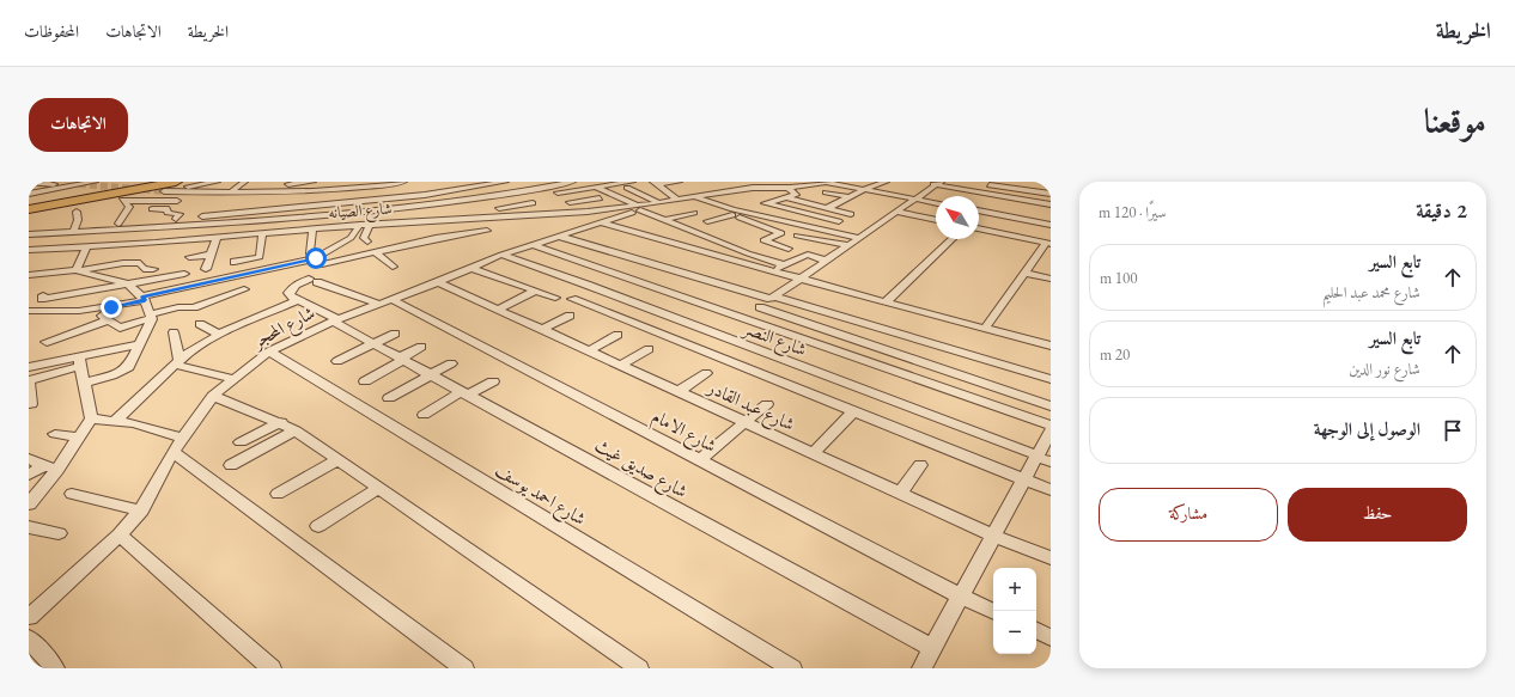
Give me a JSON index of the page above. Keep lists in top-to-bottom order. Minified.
{"streets":{"street":["شارع الصيانه","شارع المحجر","شارع النصر","شارع عبد القادر","شارع الامام","شارع صديق غيث","شارع احمد يوسف"]},"crossings":[["شارع الصيانه","شارع المحجر"],["شارع المحجر","شارع النصر"],["شارع المحجر","شارع عبد القادر"],["شارع المحجر","شارع الامام"],["شارع المحجر","شارع صديق غيث"],["شارع المحجر","شارع احمد يوسف"],["شارع الامام","شارع صديق غيث"]],"north":"top left","page":{"header":"الخريطة","nav":["الخريطة","الاتجاهات","المحفوظات"],"title":"موقعنا","buttons":["الاتجاهات",["حفظ","مشاركة"]],"heading":["2 دقيقة","سيرًا · 120 m"],"list":[["تابع السير","شارع محمد عبد الحليم","100 m"],["تابع السير","شارع نور الدين","20 m"],"الوصول إلى الوجهة"],"map_buttons":["+","−"]}}
